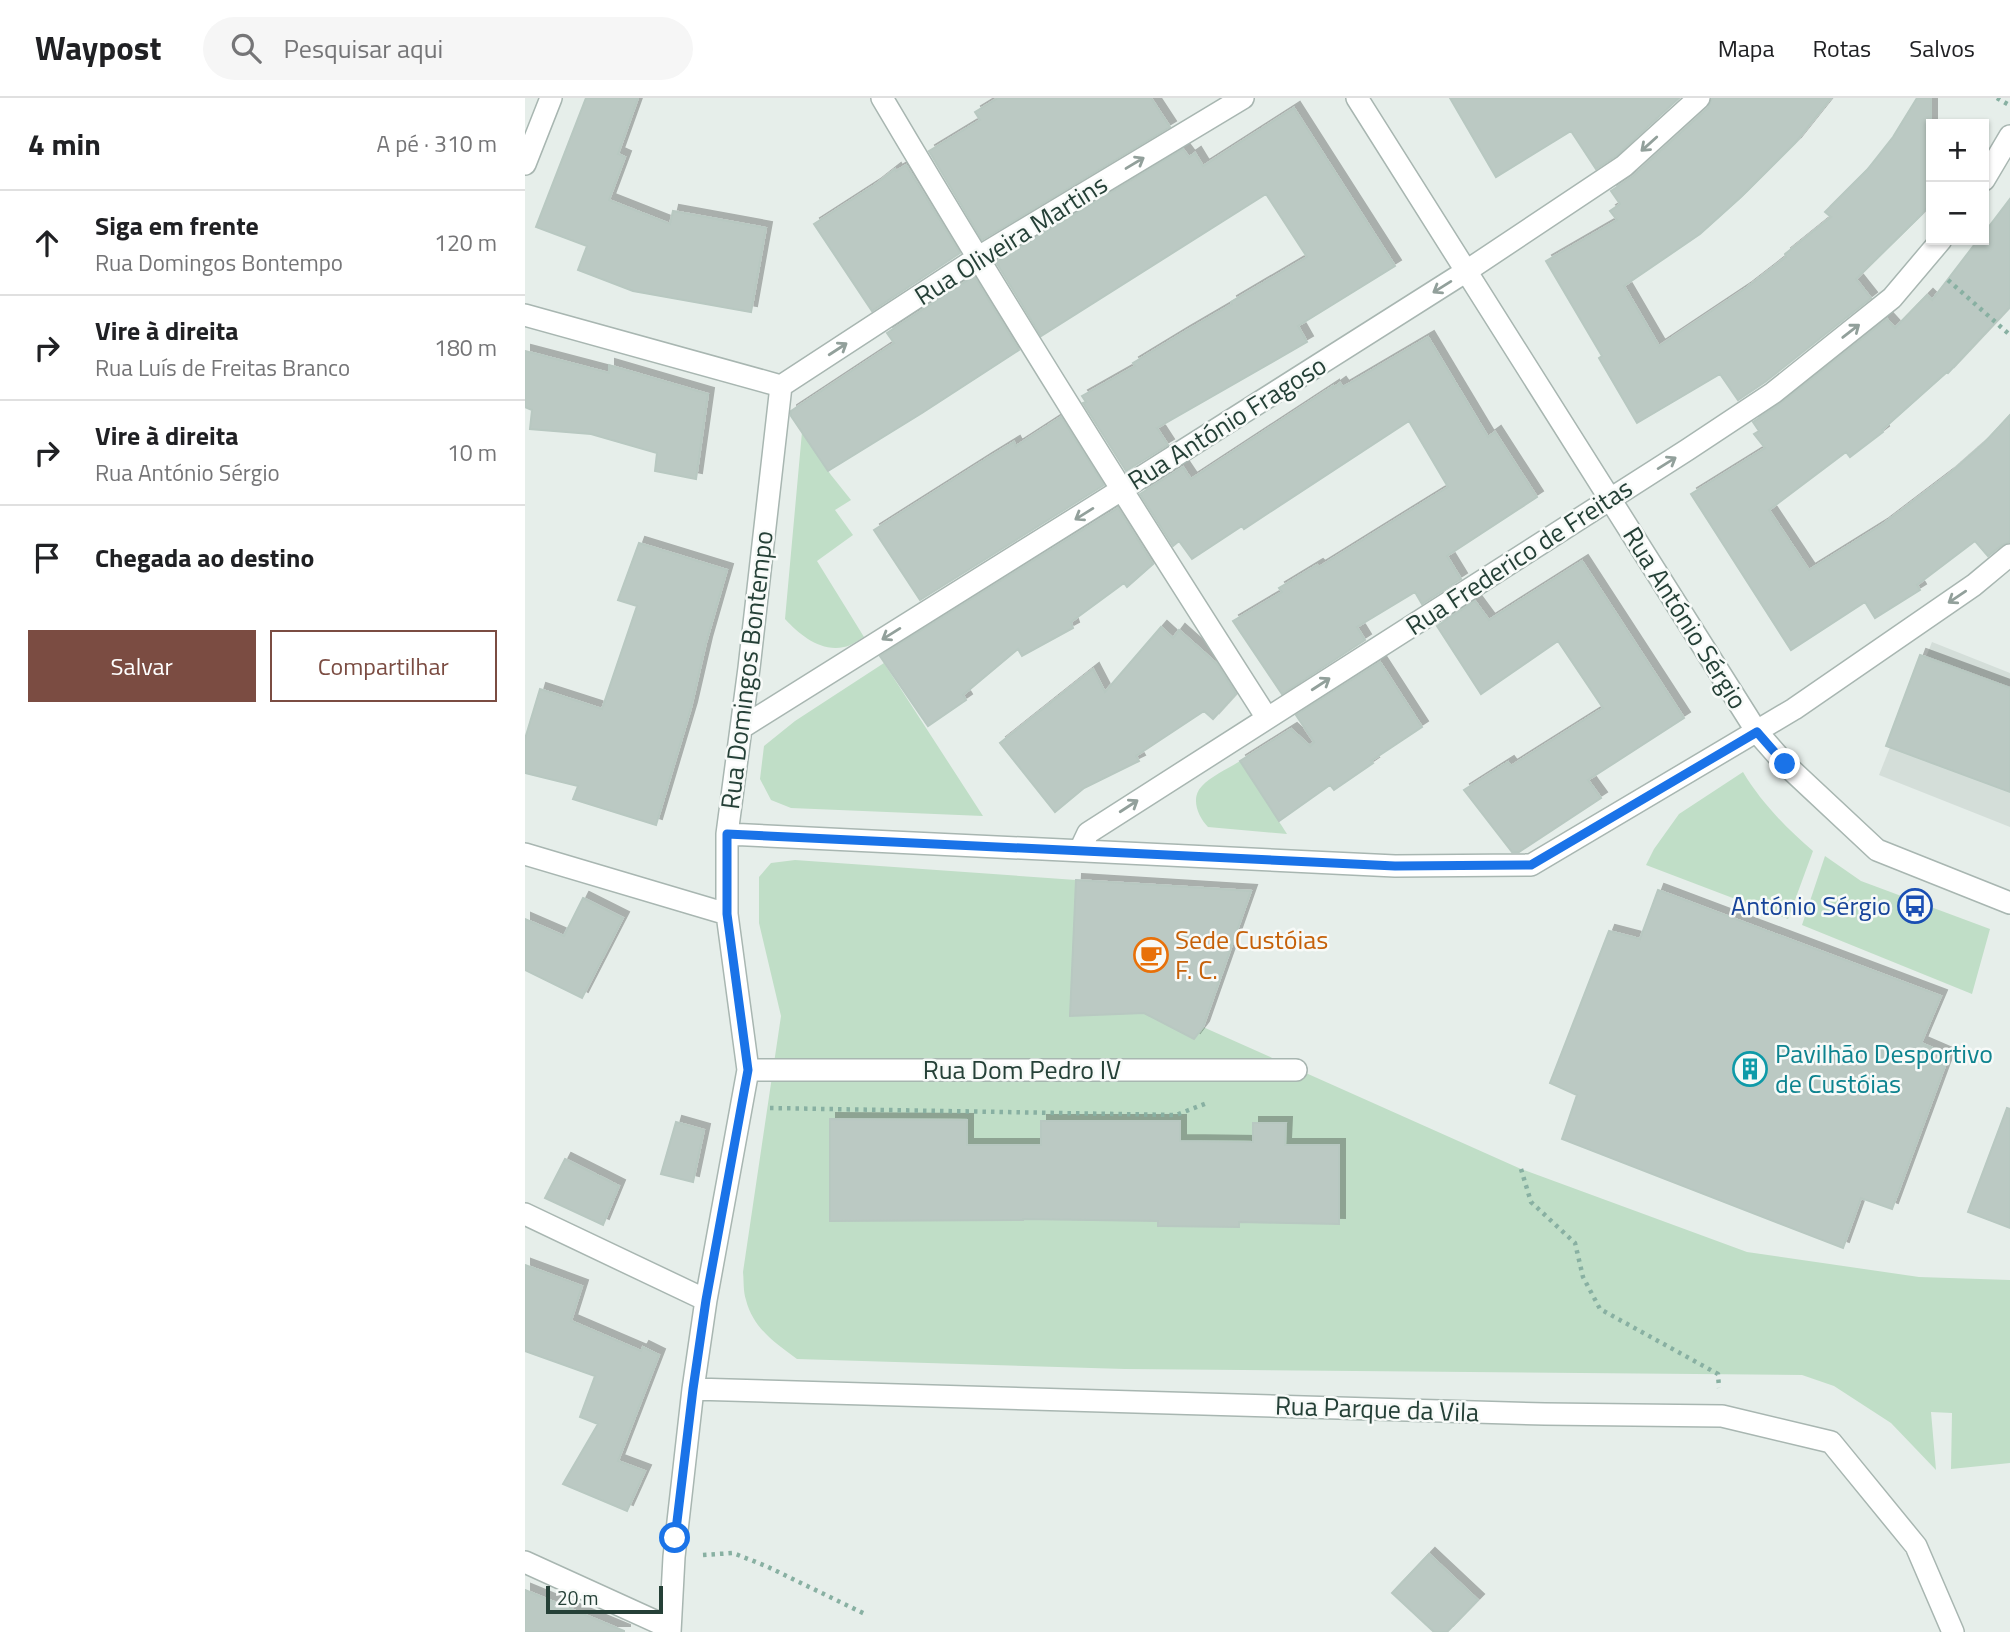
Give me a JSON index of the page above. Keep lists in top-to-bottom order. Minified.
{"streets":{"street":["Rua Oliveira Martins","Rua António Fragoso","Rua Frederico de Freitas","Rua António Sérgio","Rua Domingos Bontempo","Rua Dom Pedro IV","Rua Parque da Vila"]},"crossings":[["Rua Oliveira Martins","Rua Domingos Bontempo"],["Rua António Fragoso","Rua António Sérgio"],["Rua António Fragoso","Rua Domingos Bontempo"],["Rua Frederico de Freitas","Rua António Sérgio"],["Rua Domingos Bontempo","Rua Dom Pedro IV"],["Rua Domingos Bontempo","Rua Parque da Vila"]],"one_way":["Rua Oliveira Martins","Rua António Fragoso","Rua Frederico de Freitas"],"places":{"bus stop":["António Sérgio"],"cafe":["Sede Custóias F. C."],"building":["Pavilhão Desportivo de Custóias"]},"scale_bar":"20 m","page":{"header":"Waypost","search":"Pesquisar aqui","nav":["Mapa","Rotas","Salvos"],"heading":["4 min","A pé · 310 m"],"map_buttons":["+","−"],"list":[["Siga em frente","Rua Domingos Bontempo","120 m"],["Vire à direita","Rua Luís de Freitas Branco","180 m"],["Vire à direita","Rua António Sérgio","10 m"],"Chegada ao destino"],"buttons":["Salvar","Compartilhar"],"scale":"20 m"}}
